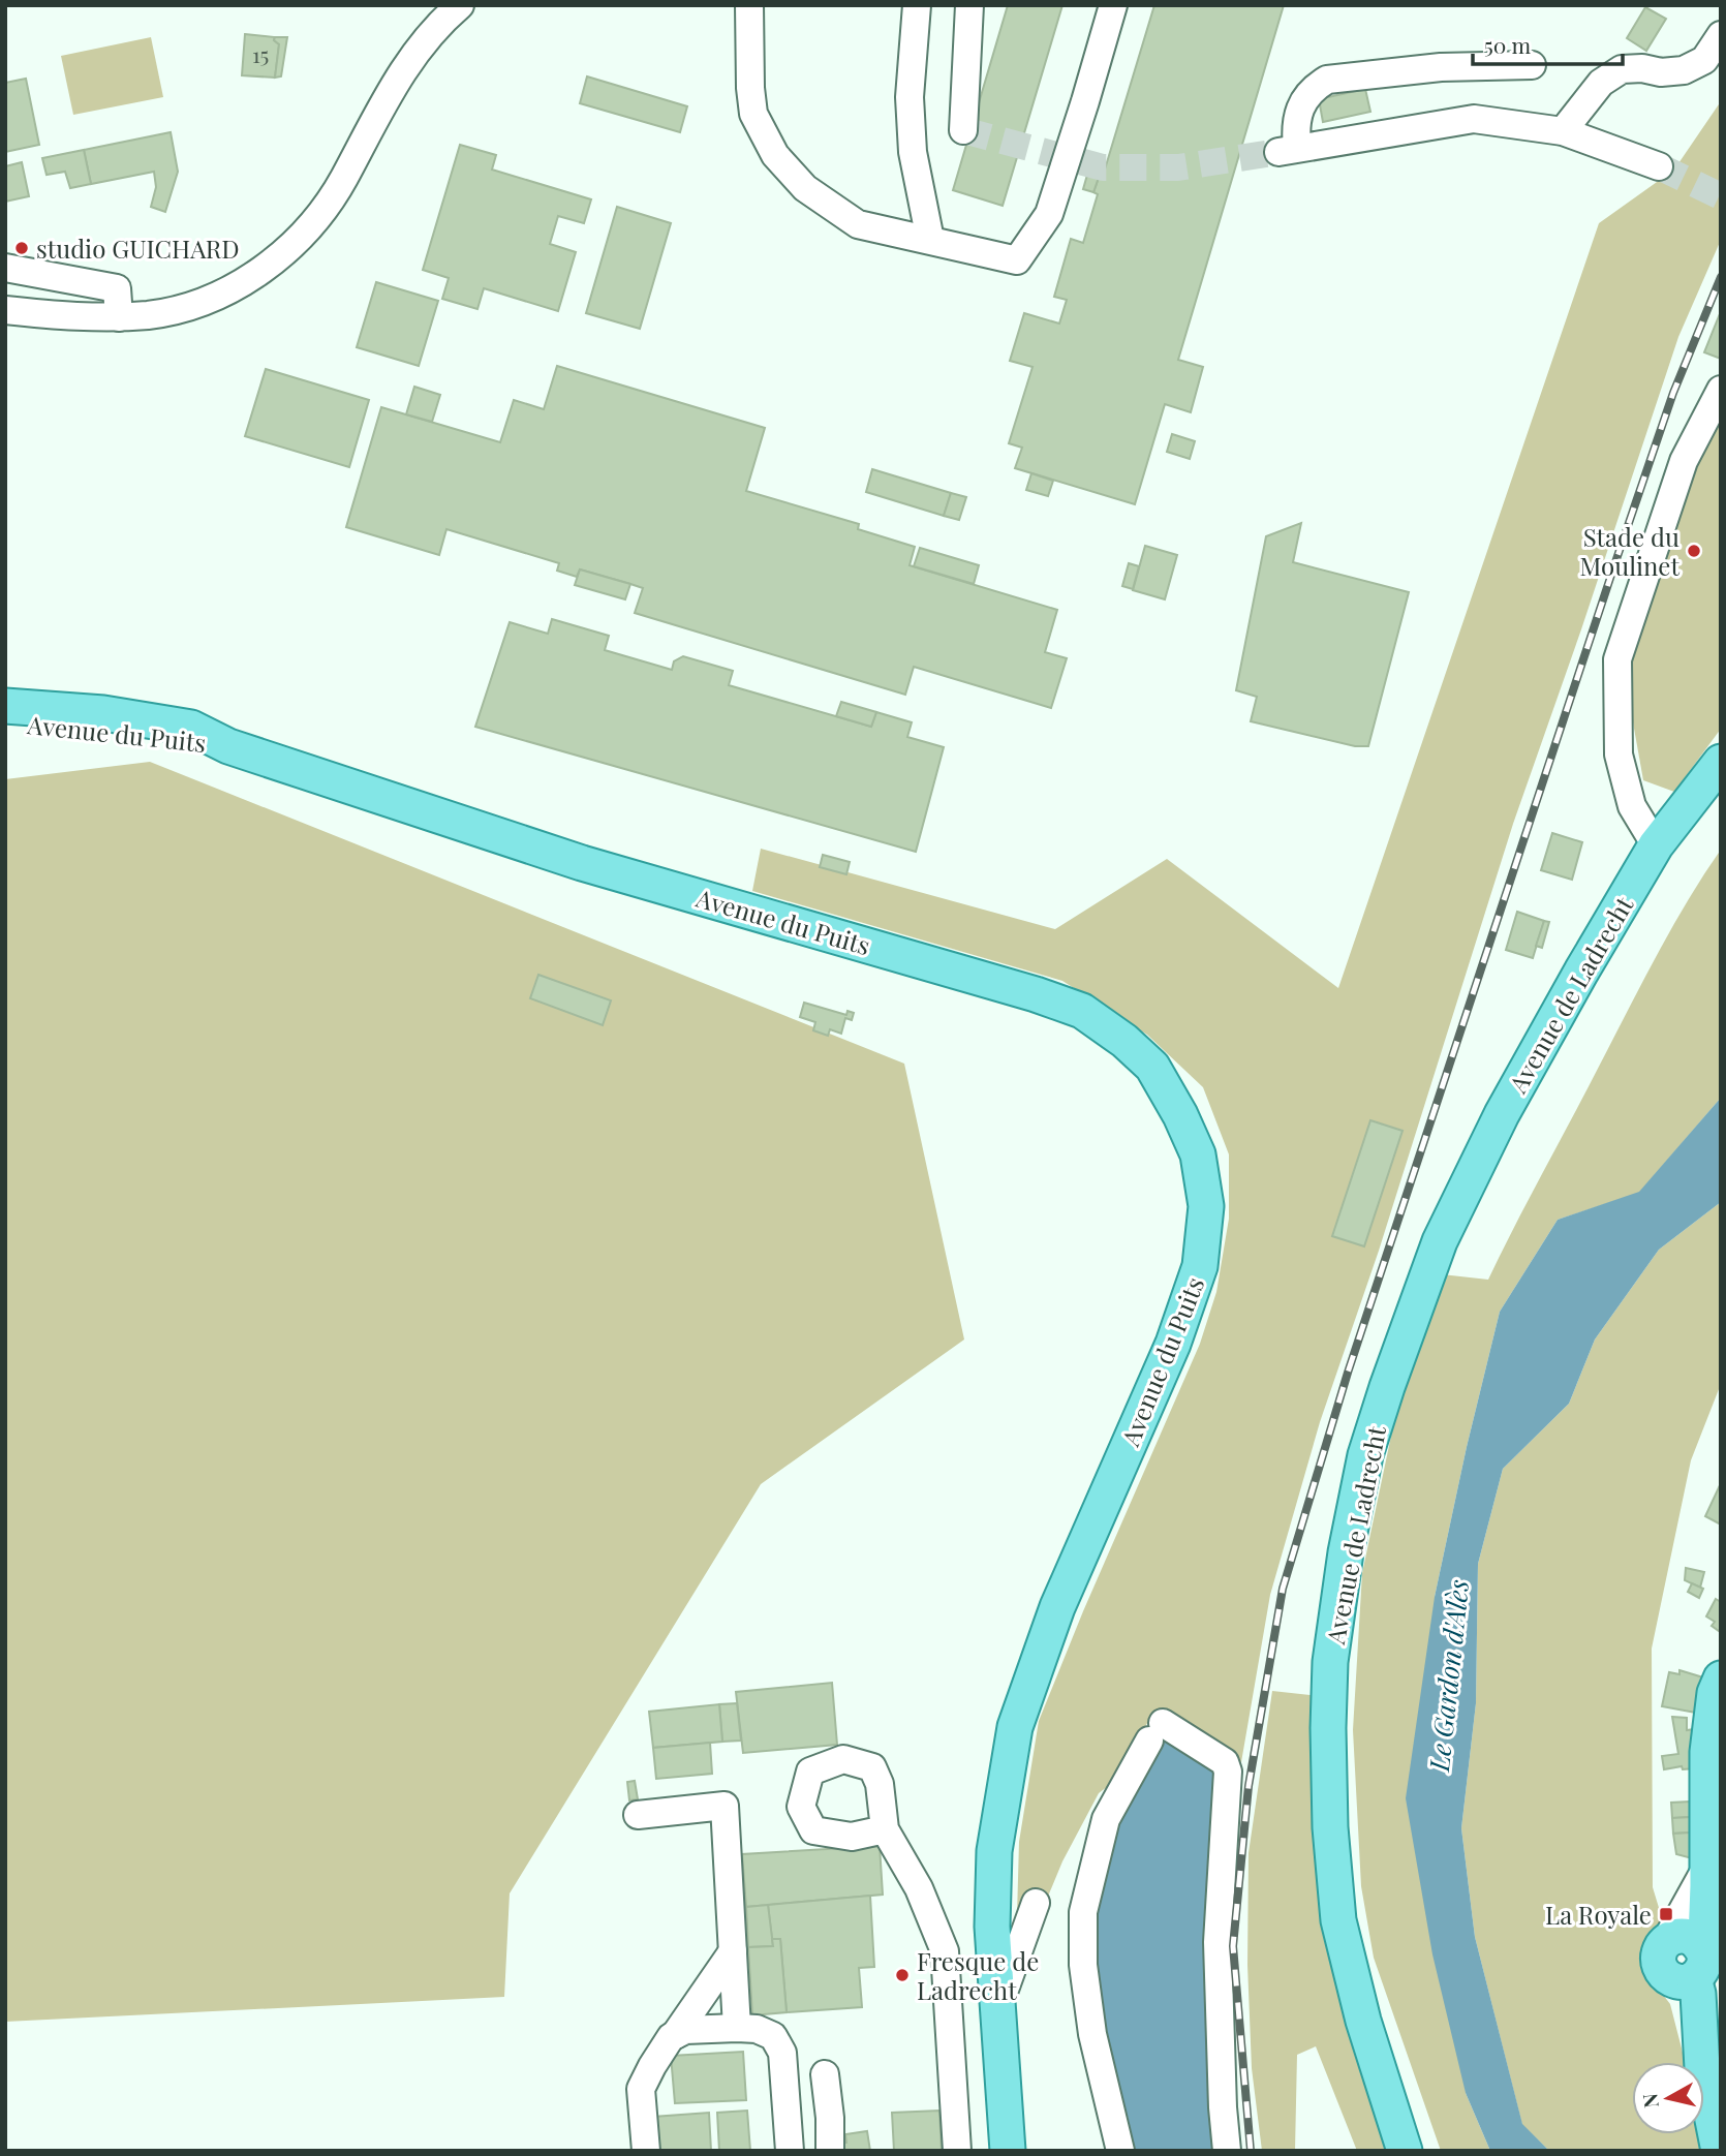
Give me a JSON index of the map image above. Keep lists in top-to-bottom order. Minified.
{"streets":{"main road":["Avenue du Puits","Avenue de Ladrecht"]},"water":["Le Gardon d'Alès"],"places":{"other":["studio GUICHARD","Stade du Moulinet","Fresque de Ladrecht"],"transit":["La Royale"]},"house_numbers":["15"],"scale_bar":"50 m","north":"left"}
